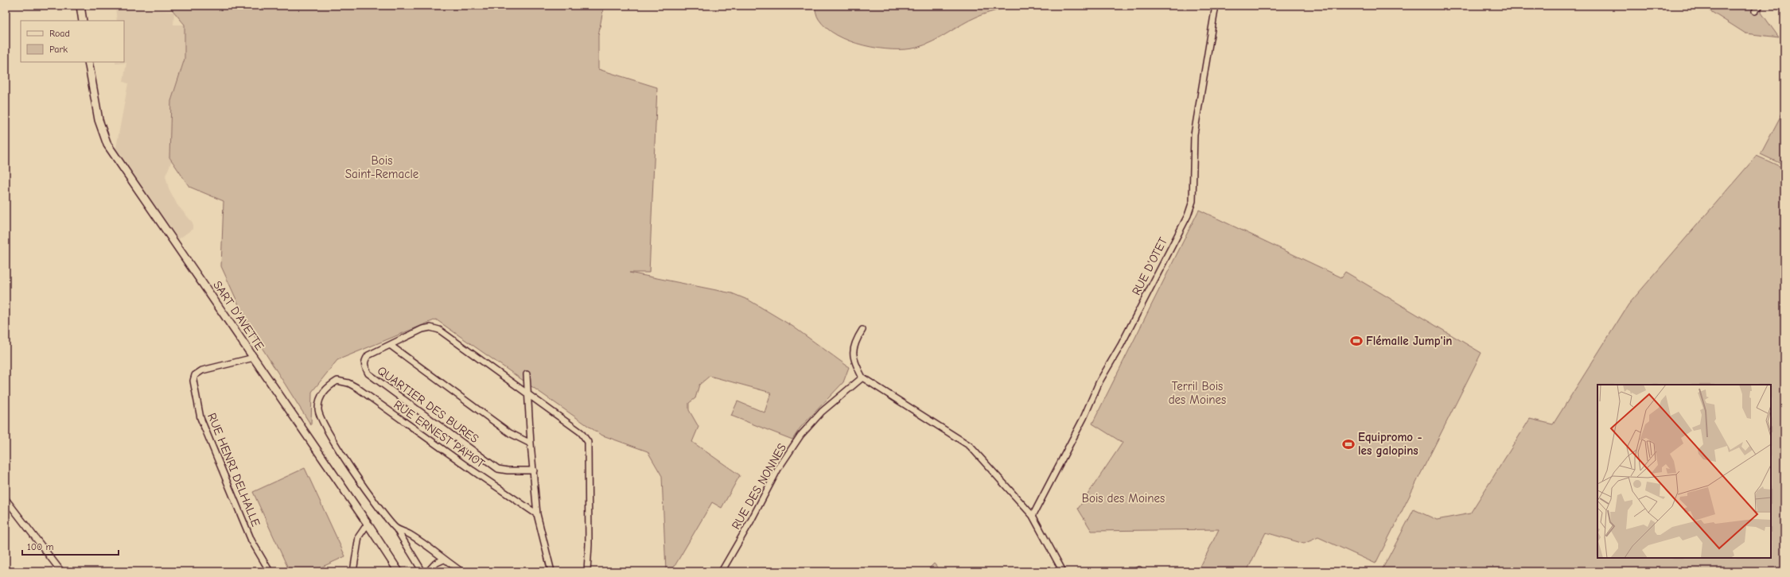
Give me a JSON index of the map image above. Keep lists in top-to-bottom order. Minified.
{"streets":{"street":["RUE D'OTET","SART D'AVETTE","QUARTIER DES BURES","RUE ERNEST PAHOT","RUE HENRI DELHALLE","RUE DES NONNES"]},"crossings":[["SART D'AVETTE","RUE HENRI DELHALLE"]],"parks":["Bois Saint-Remacle","Terril Bois des Moines","Bois des Moines"],"places":{"sports":["Flémalle Jump'in","Equipromo - les galopins"]},"legend":["Road","Park"],"scale_bar":"100 m"}
